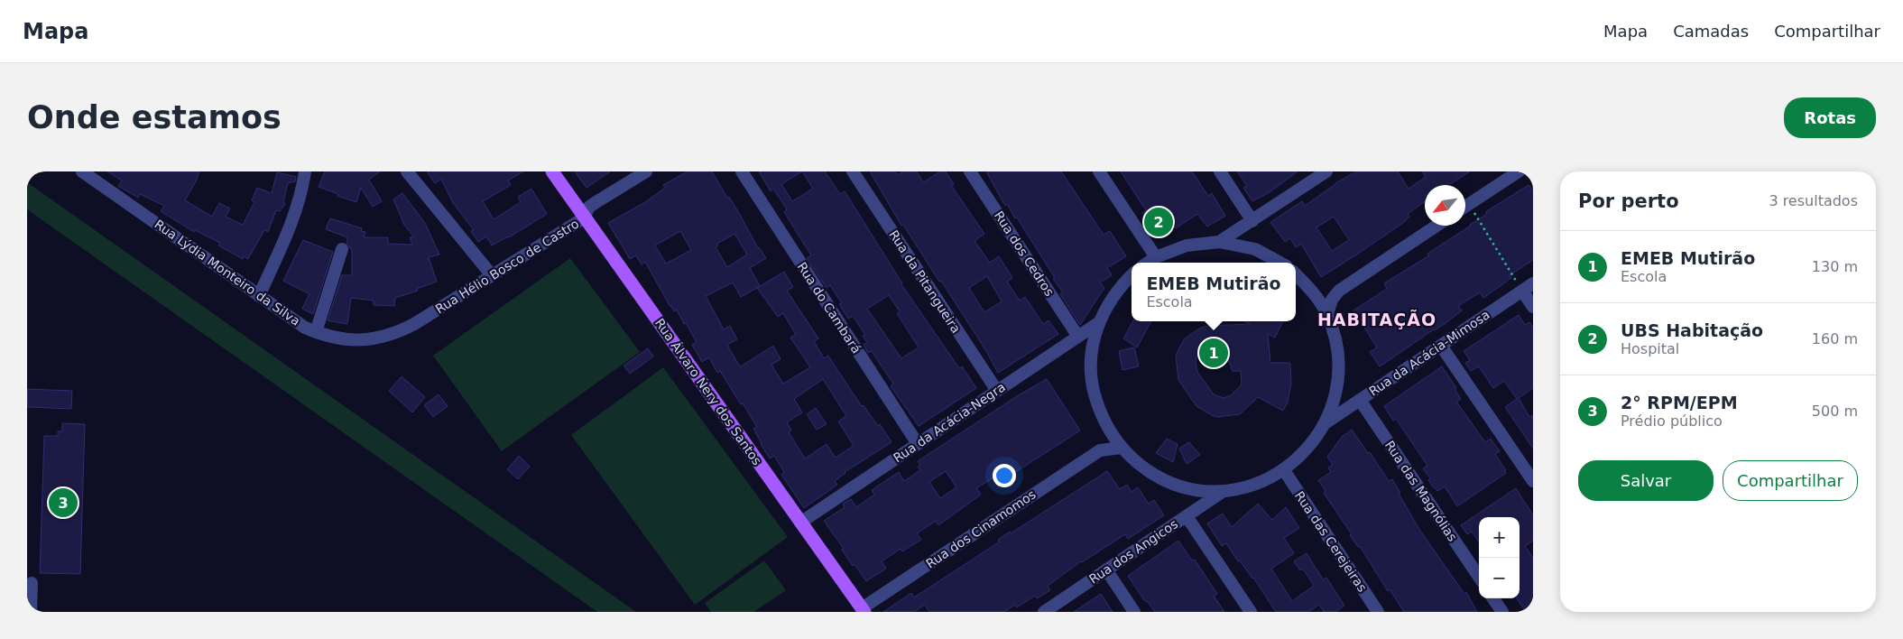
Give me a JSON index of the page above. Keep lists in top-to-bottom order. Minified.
{"streets":{"main road":["Rua Álvaro Nery dos Santos"],"street":["Rua dos Cedros","Rua Hélio Bosco de Castro","Rua Lýdia Monteiro da Silva","Rua da Pitangueira","Rua do Cambará","Rua da Acácia-Mimosa","Rua da Acácia-Negra","Rua das Magnólias","Rua dos Cinamomos","Rua das Cerejeiras","Rua dos Angicos"]},"crossings":[["Rua dos Cedros","Rua da Acácia-Negra"],["Rua Hélio Bosco de Castro","Rua Lýdia Monteiro da Silva"],["Rua Hélio Bosco de Castro","Rua Álvaro Nery dos Santos"],["Rua da Pitangueira","Rua da Acácia-Negra"],["Rua do Cambará","Rua da Acácia-Negra"],["Rua da Acácia-Mimosa","Rua das Magnólias"],["Rua Álvaro Nery dos Santos","Rua da Acácia-Negra"],["Rua Álvaro Nery dos Santos","Rua dos Cinamomos"]],"districts":["HABITAÇÃO"],"north":"bottom left","page":{"header":"Mapa","nav":["Mapa","Camadas","Compartilhar"],"buttons":["Rotas",["Salvar","Compartilhar"]],"title":"Onde estamos","heading":["Por perto","3 resultados"],"pins":["2","1","3"],"list":[{"mark":"1","name":"EMEB Mutirão","note":"Escola","value":"130 m"},{"mark":"2","name":"UBS Habitação","note":"Hospital","value":"160 m"},{"mark":"3","name":"2° RPM/EPM","note":"Prédio público","value":"500 m"}],"popup":["EMEB Mutirão","Escola"],"map_buttons":["+","−"]}}
